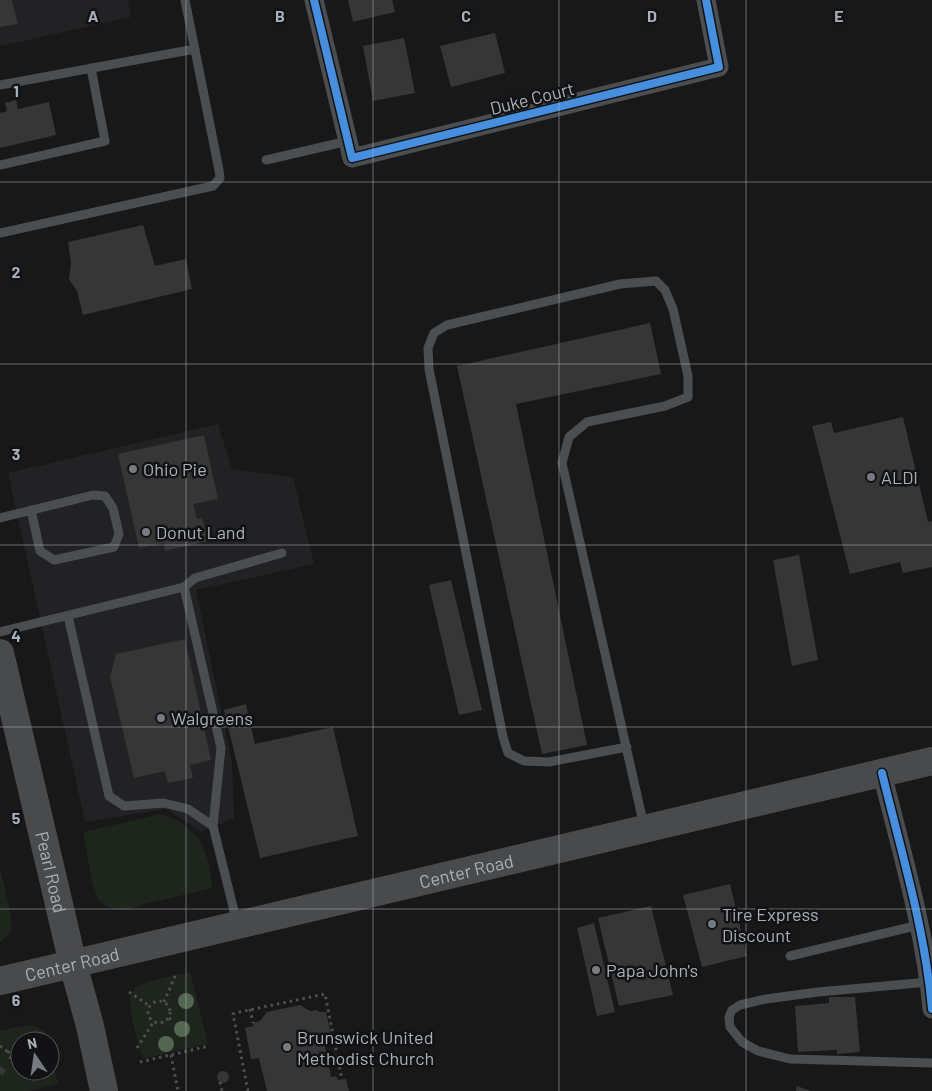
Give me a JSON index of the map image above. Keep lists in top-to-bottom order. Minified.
{"streets":{"main road":["Center Road","Pearl Road"],"street":["Duke Court"]},"crossings":[["Center Road","Pearl Road"]],"places":["Ohio Pie","ALDI","Donut Land","Walgreens","Tire Express Discount","Papa John's","Brunswick United Methodist Church"],"north":"top","grid":{"columns":["A","B","C","D","E"],"rows":["1","2","3","4","5","6"]}}
